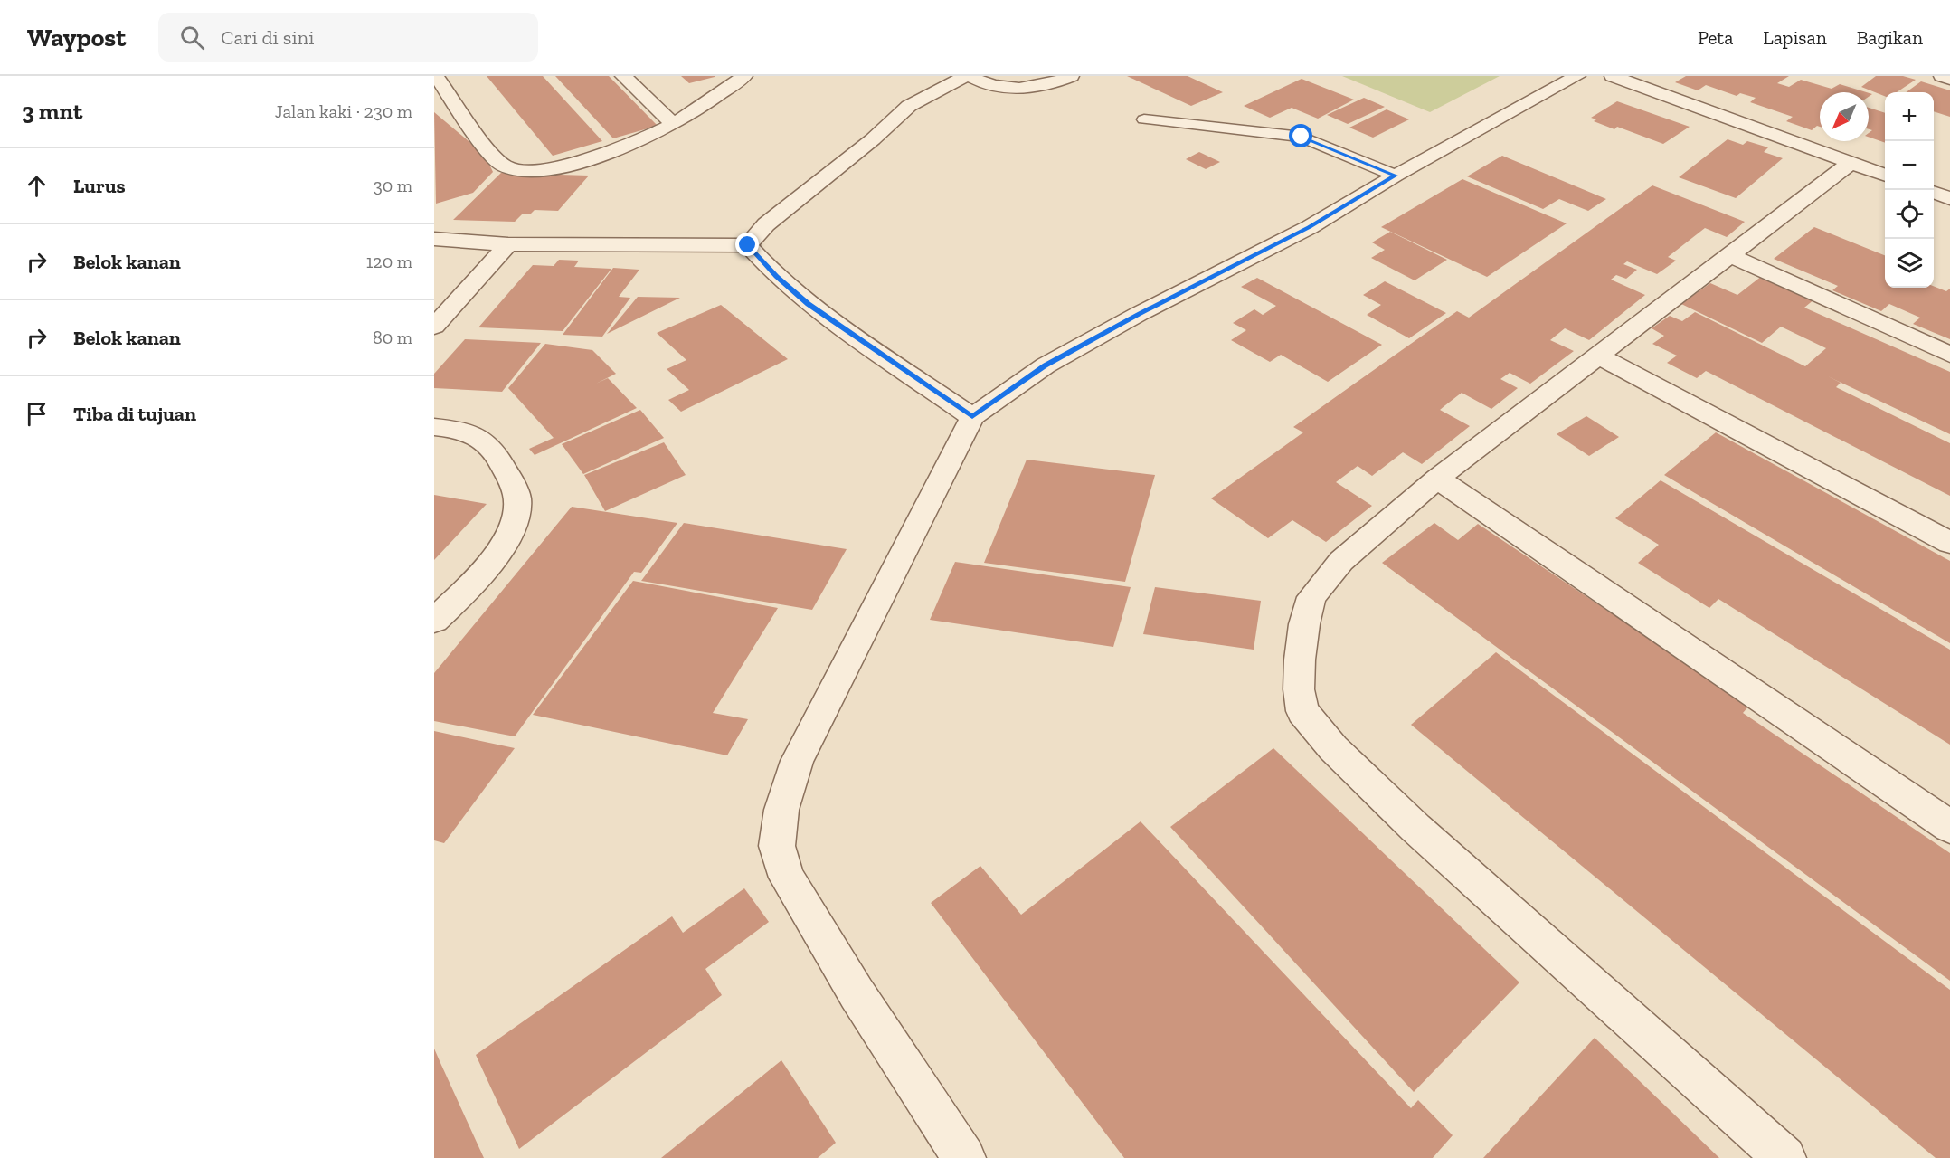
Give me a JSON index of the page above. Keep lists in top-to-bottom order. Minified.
{"north":"bottom left","page":{"header":"Waypost","search":"Cari di sini","nav":["Peta","Lapisan","Bagikan"],"heading":["3 mnt","Jalan kaki · 230 m"],"map_buttons":["+","−"],"list":[["Lurus","30 m"],["Belok kanan","120 m"],["Belok kanan","80 m"],"Tiba di tujuan"]}}
